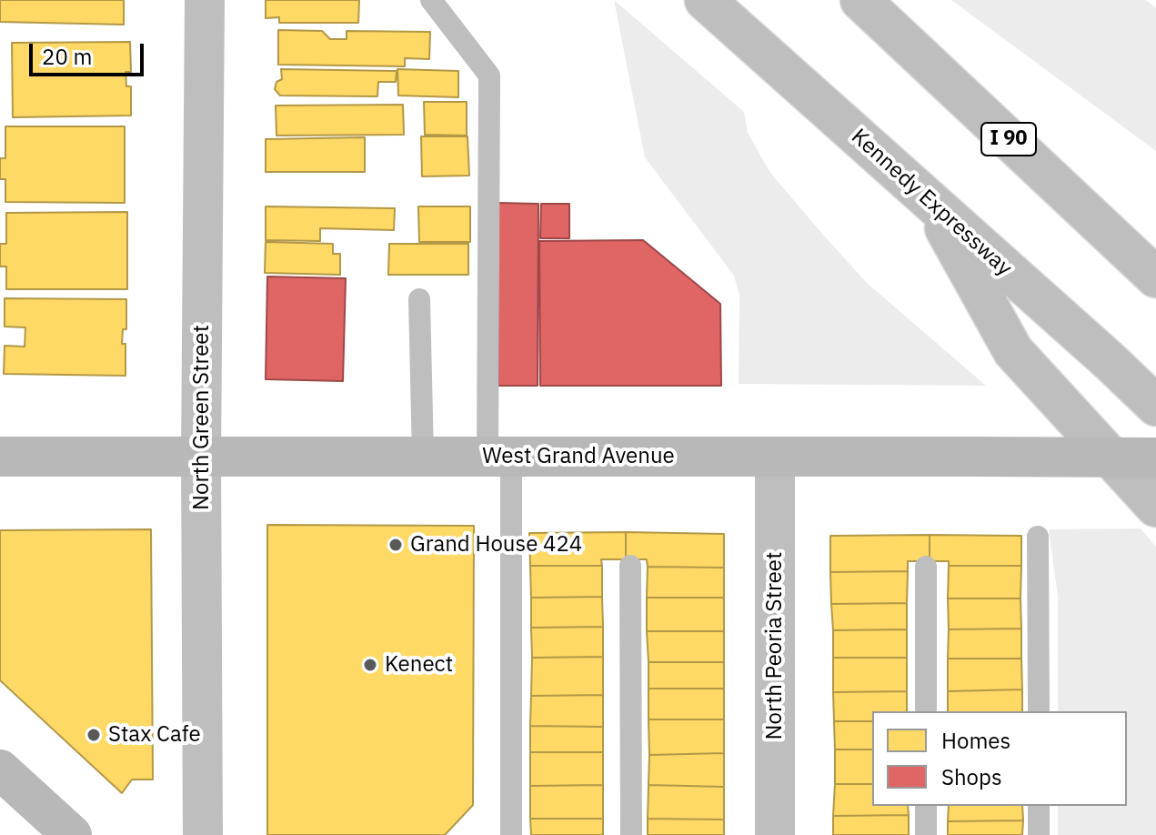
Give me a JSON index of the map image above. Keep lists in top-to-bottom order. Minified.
{"streets":{"main road":["I 90","Kennedy Expressway","North Green Street","West Grand Avenue","North Peoria Street"]},"crossings":[["North Green Street","West Grand Avenue"],["West Grand Avenue","North Peoria Street"]],"places":["Grand House 424","Kenect","Stax Cafe"],"legend":["Homes","Shops"],"scale_bar":"20 m"}
